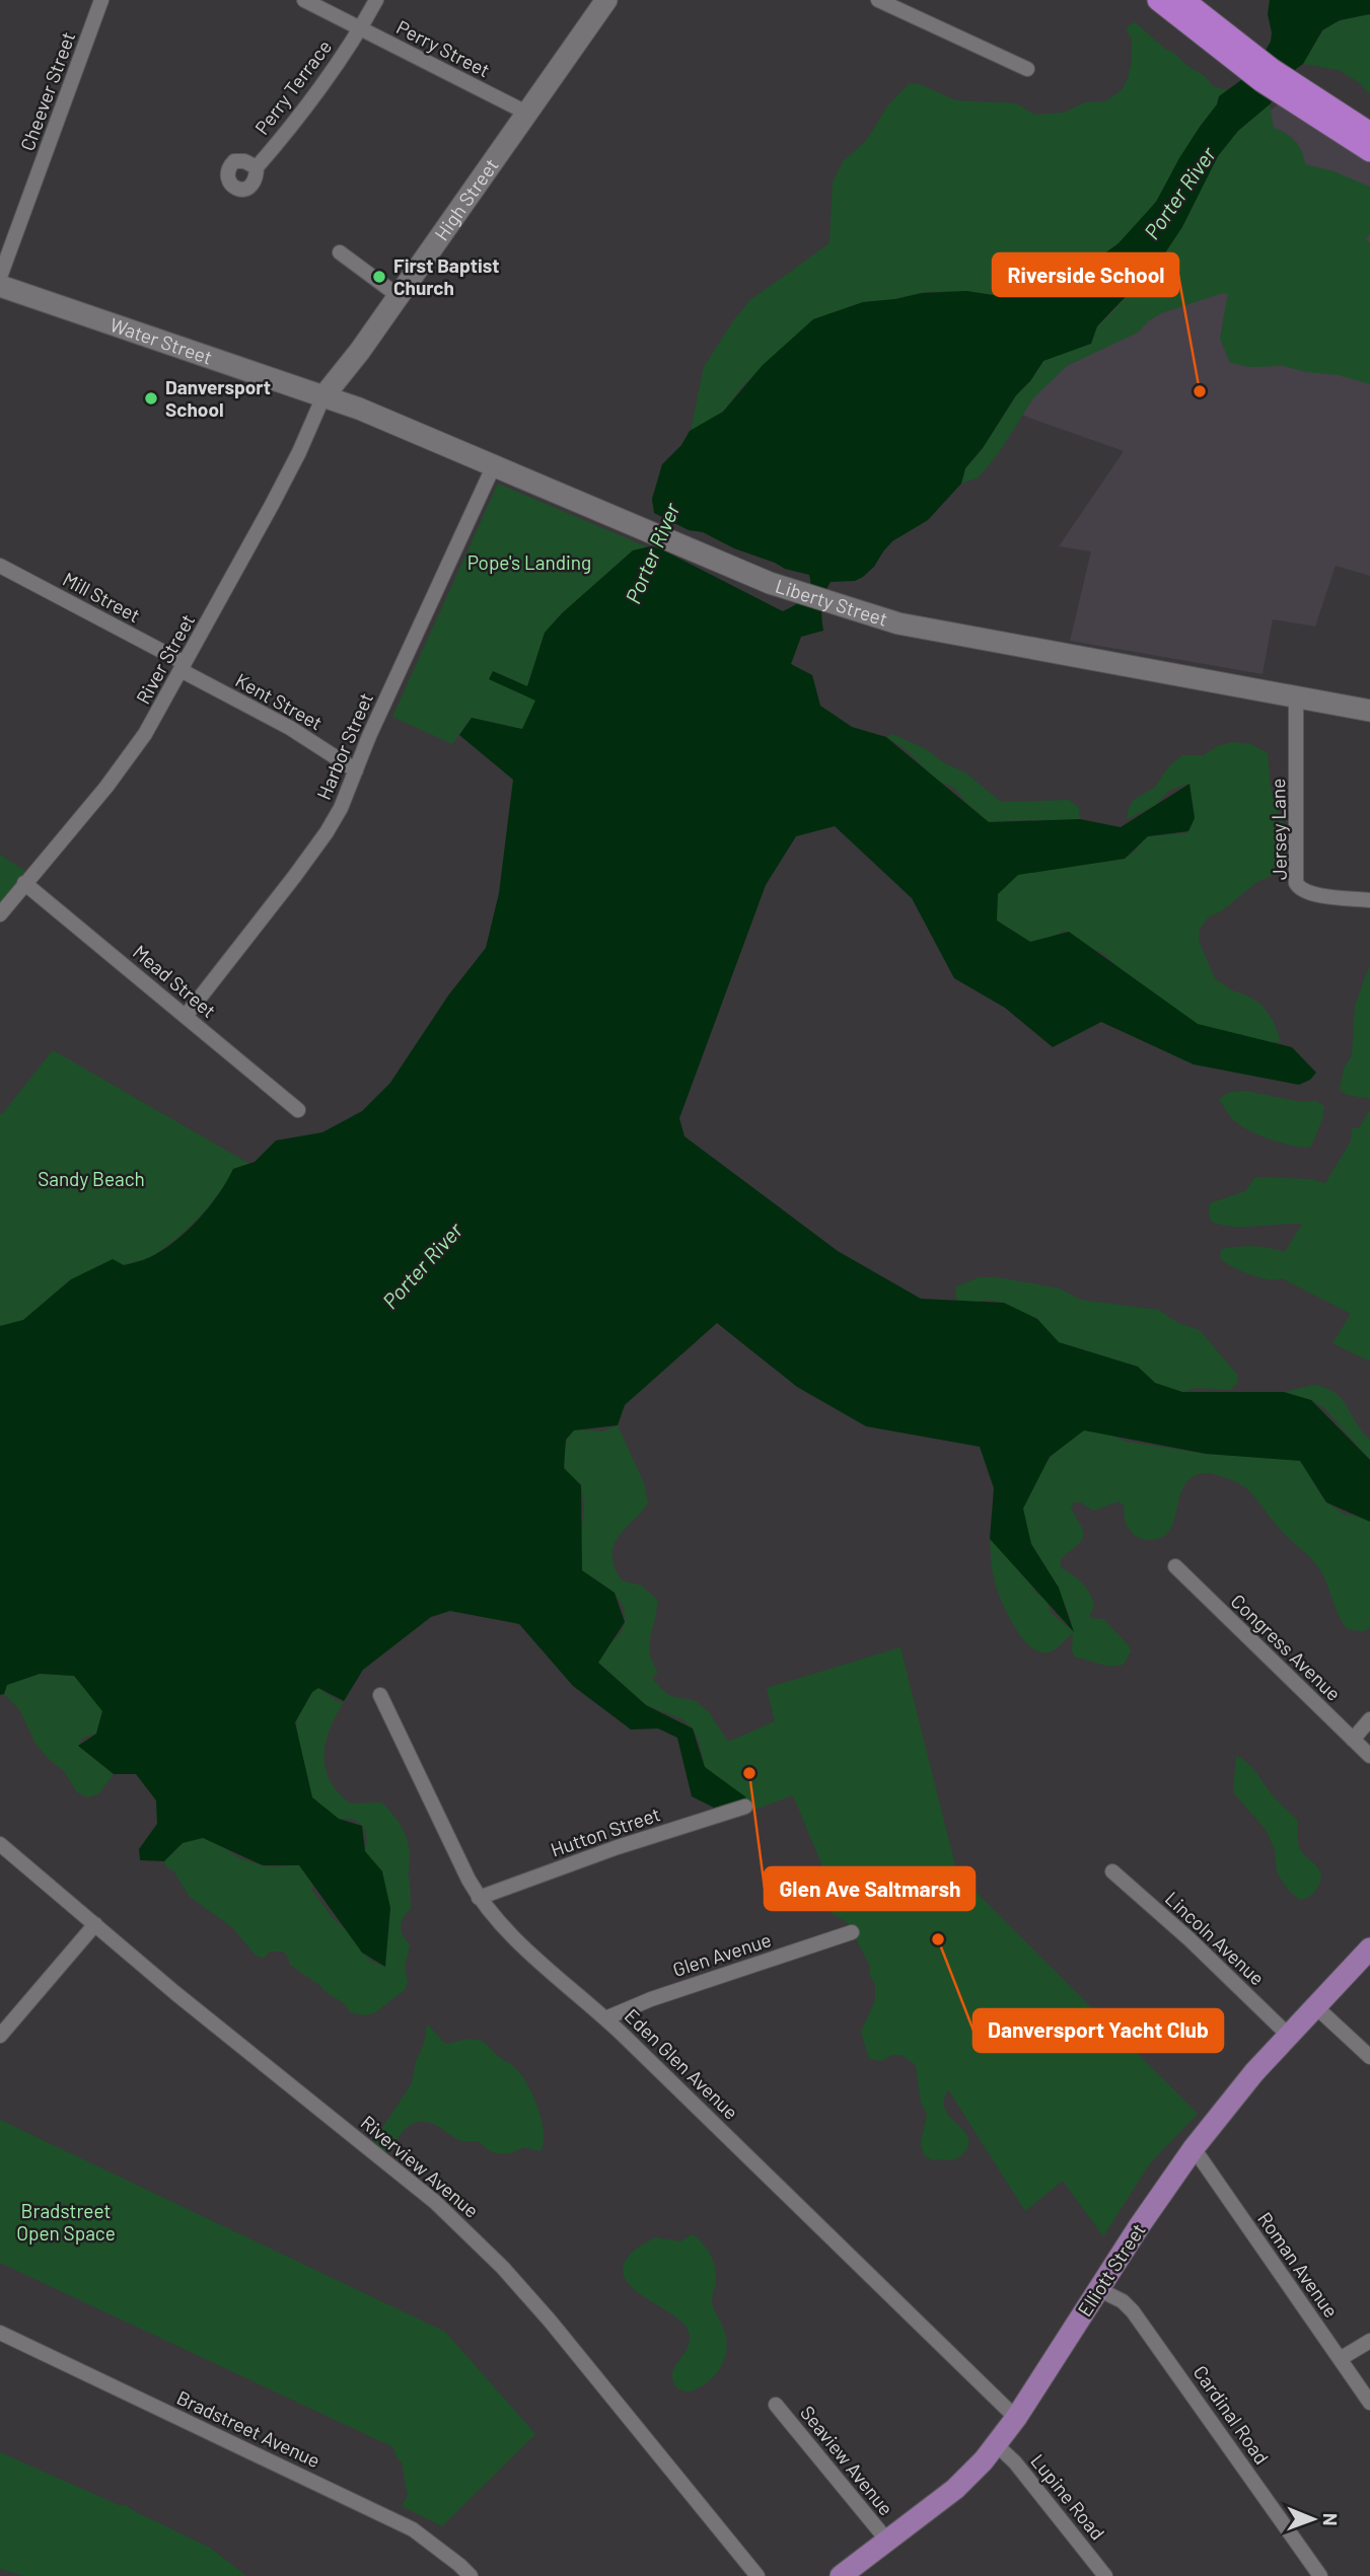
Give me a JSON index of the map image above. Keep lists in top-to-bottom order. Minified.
{"streets":{"main road":["Elliott Street"],"street":["Perry Street","Perry Terrace","Cheever Street","High Street","Water Street","Mill Street","Liberty Street","River Street","Kent Street","Harbor Street","Jersey Lane","Mead Street","Congress Avenue","Hutton Street","Lincoln Avenue","Glen Avenue","Eden Glen Avenue","Riverview Avenue","Roman Avenue","Cardinal Road","Bradstreet Avenue","Seaview Avenue","Lupine Road"]},"crossings":[["Perry Street","Perry Terrace"],["Perry Street","High Street"],["High Street","Water Street"],["High Street","Liberty Street"],["High Street","River Street"],["Water Street","Liberty Street"],["Water Street","River Street"],["Mill Street","River Street"],["Mill Street","Kent Street"],["Liberty Street","River Street"],["Liberty Street","Harbor Street"],["Liberty Street","Jersey Lane"],["River Street","Kent Street"],["River Street","Mead Street"],["Kent Street","Harbor Street"],["Harbor Street","Mead Street"],["Hutton Street","Eden Glen Avenue"],["Lincoln Avenue","Elliott Street"],["Glen Avenue","Eden Glen Avenue"],["Eden Glen Avenue","Elliott Street"],["Roman Avenue","Elliott Street"],["Elliott Street","Cardinal Road"],["Elliott Street","Seaview Avenue"],["Elliott Street","Lupine Road"]],"water":["Porter River"],"parks":["Pope's Landing","Sandy Beach","Bradstreet Open Space"],"places":["First Baptist Church","Riverside School","Danversport School","Glen Ave Saltmarsh","Danversport Yacht Club"],"north":"right"}
